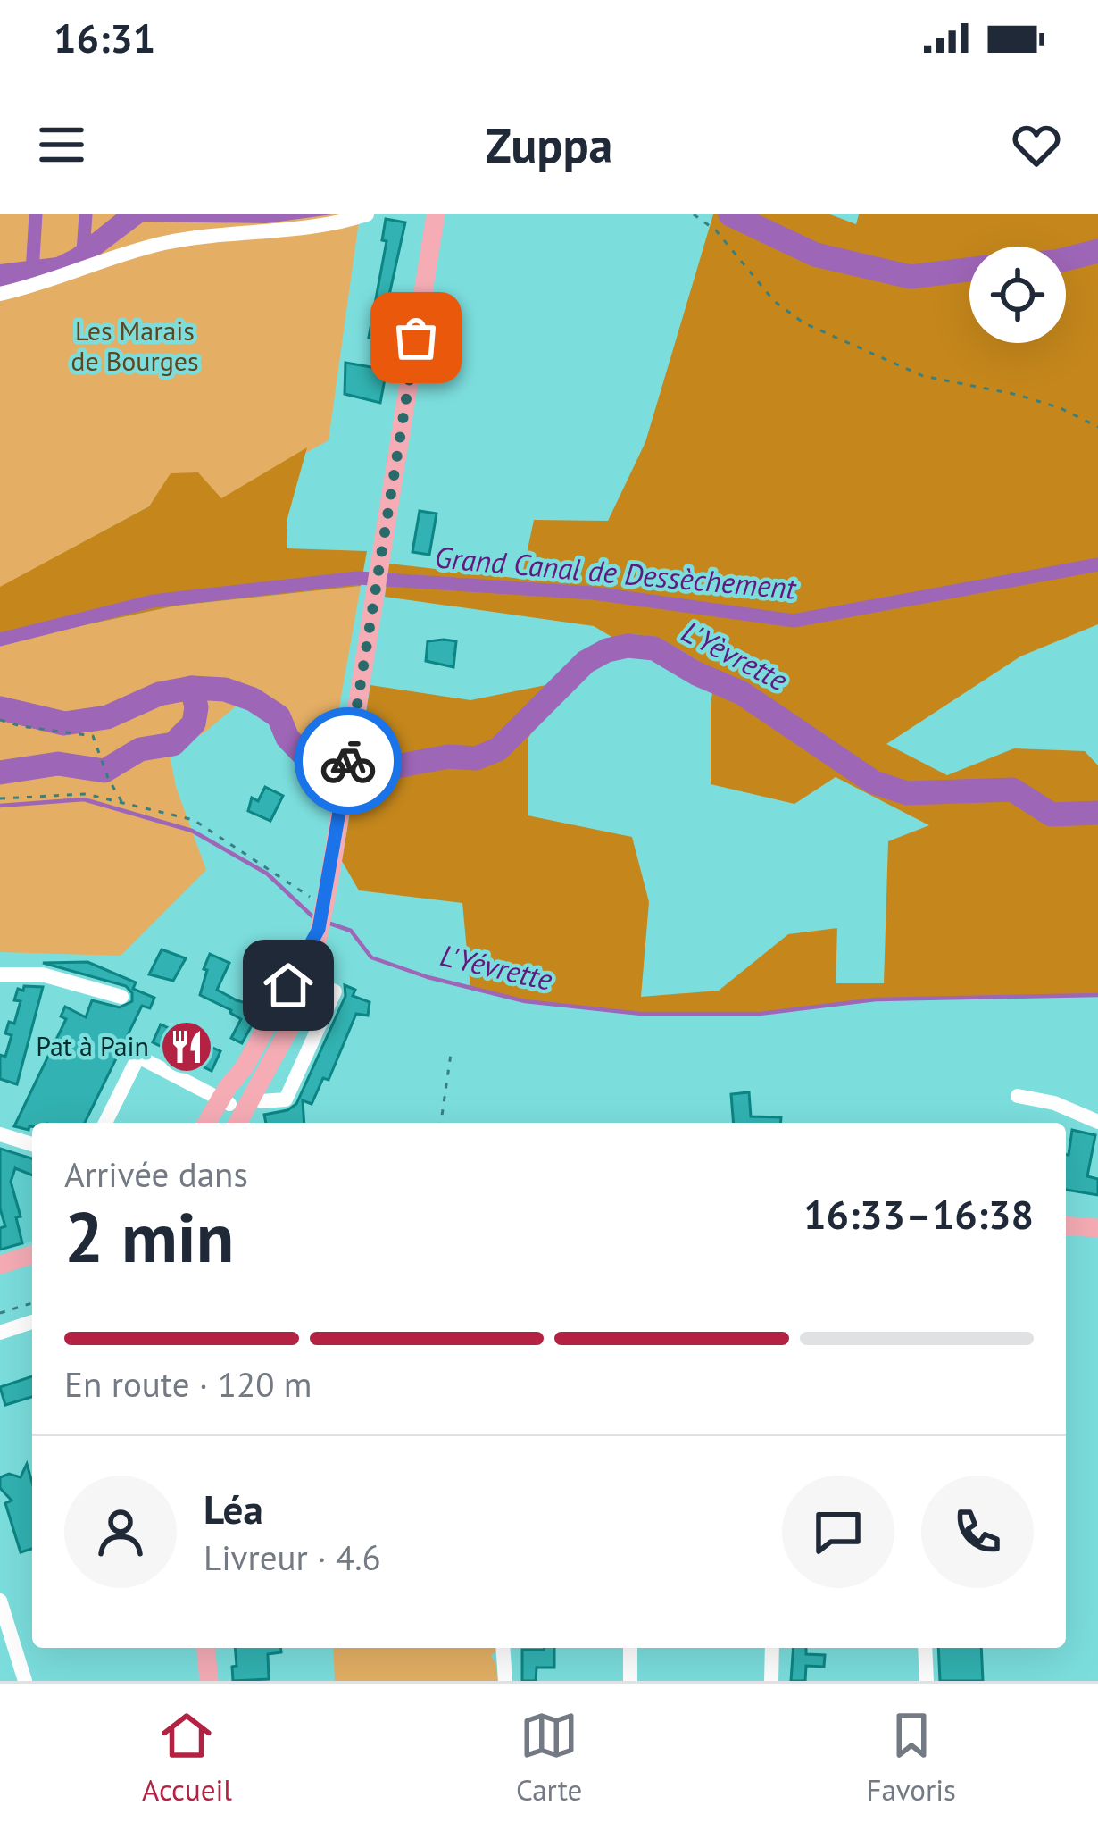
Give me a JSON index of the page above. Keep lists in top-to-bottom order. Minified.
{"water":["Grand Canal de Dessèchement","L'Yèvrette","L'Yévrette"],"parks":["Les Marais de Bourges"],"places":{"restaurant":["Pat à Pain"]},"page":{"status":"16:31","header":"Zuppa","heading":["2 min","Arrivée dans","16:33–16:38"],"panel":["Léa","Livreur · 4.6"],"bar":"En route · 120 m","tabs":["Accueil","Carte","Favoris"]}}
